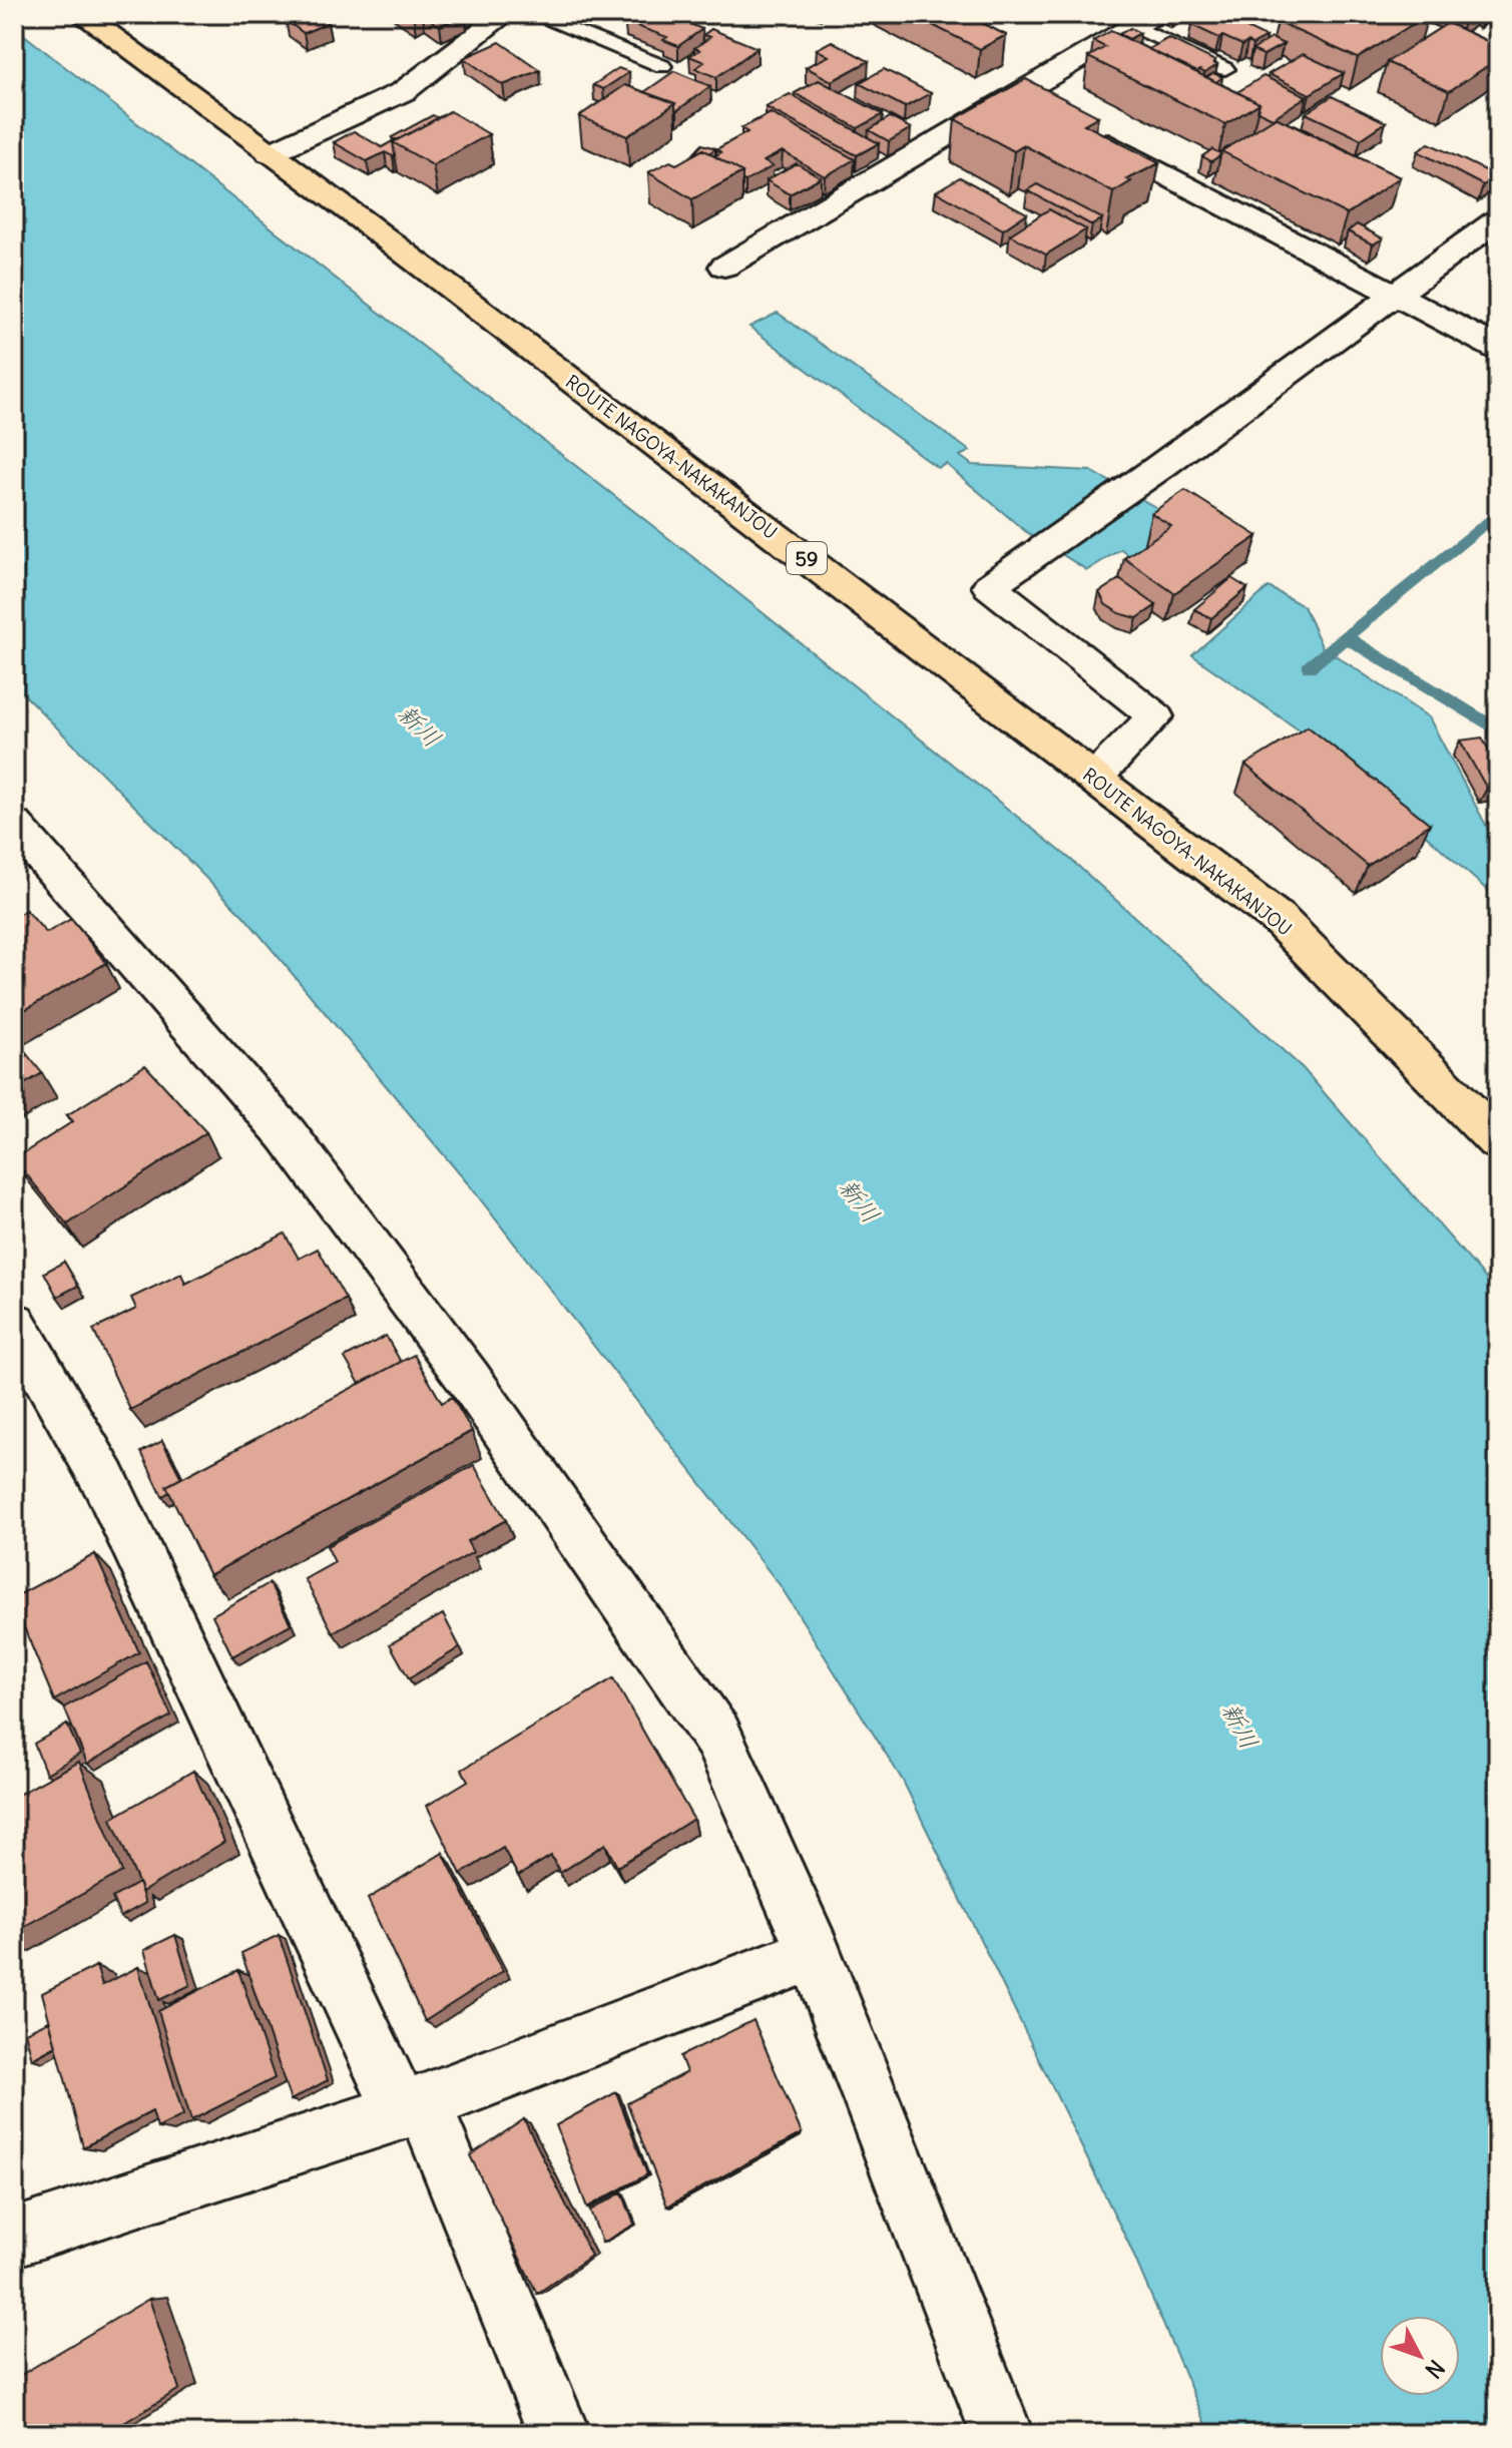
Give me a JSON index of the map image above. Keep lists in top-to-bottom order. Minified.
{"streets":{"main road":["ROUTE NAGOYA-NAKAKANJOU","59"]},"water":["新川"],"north":"bottom right"}
